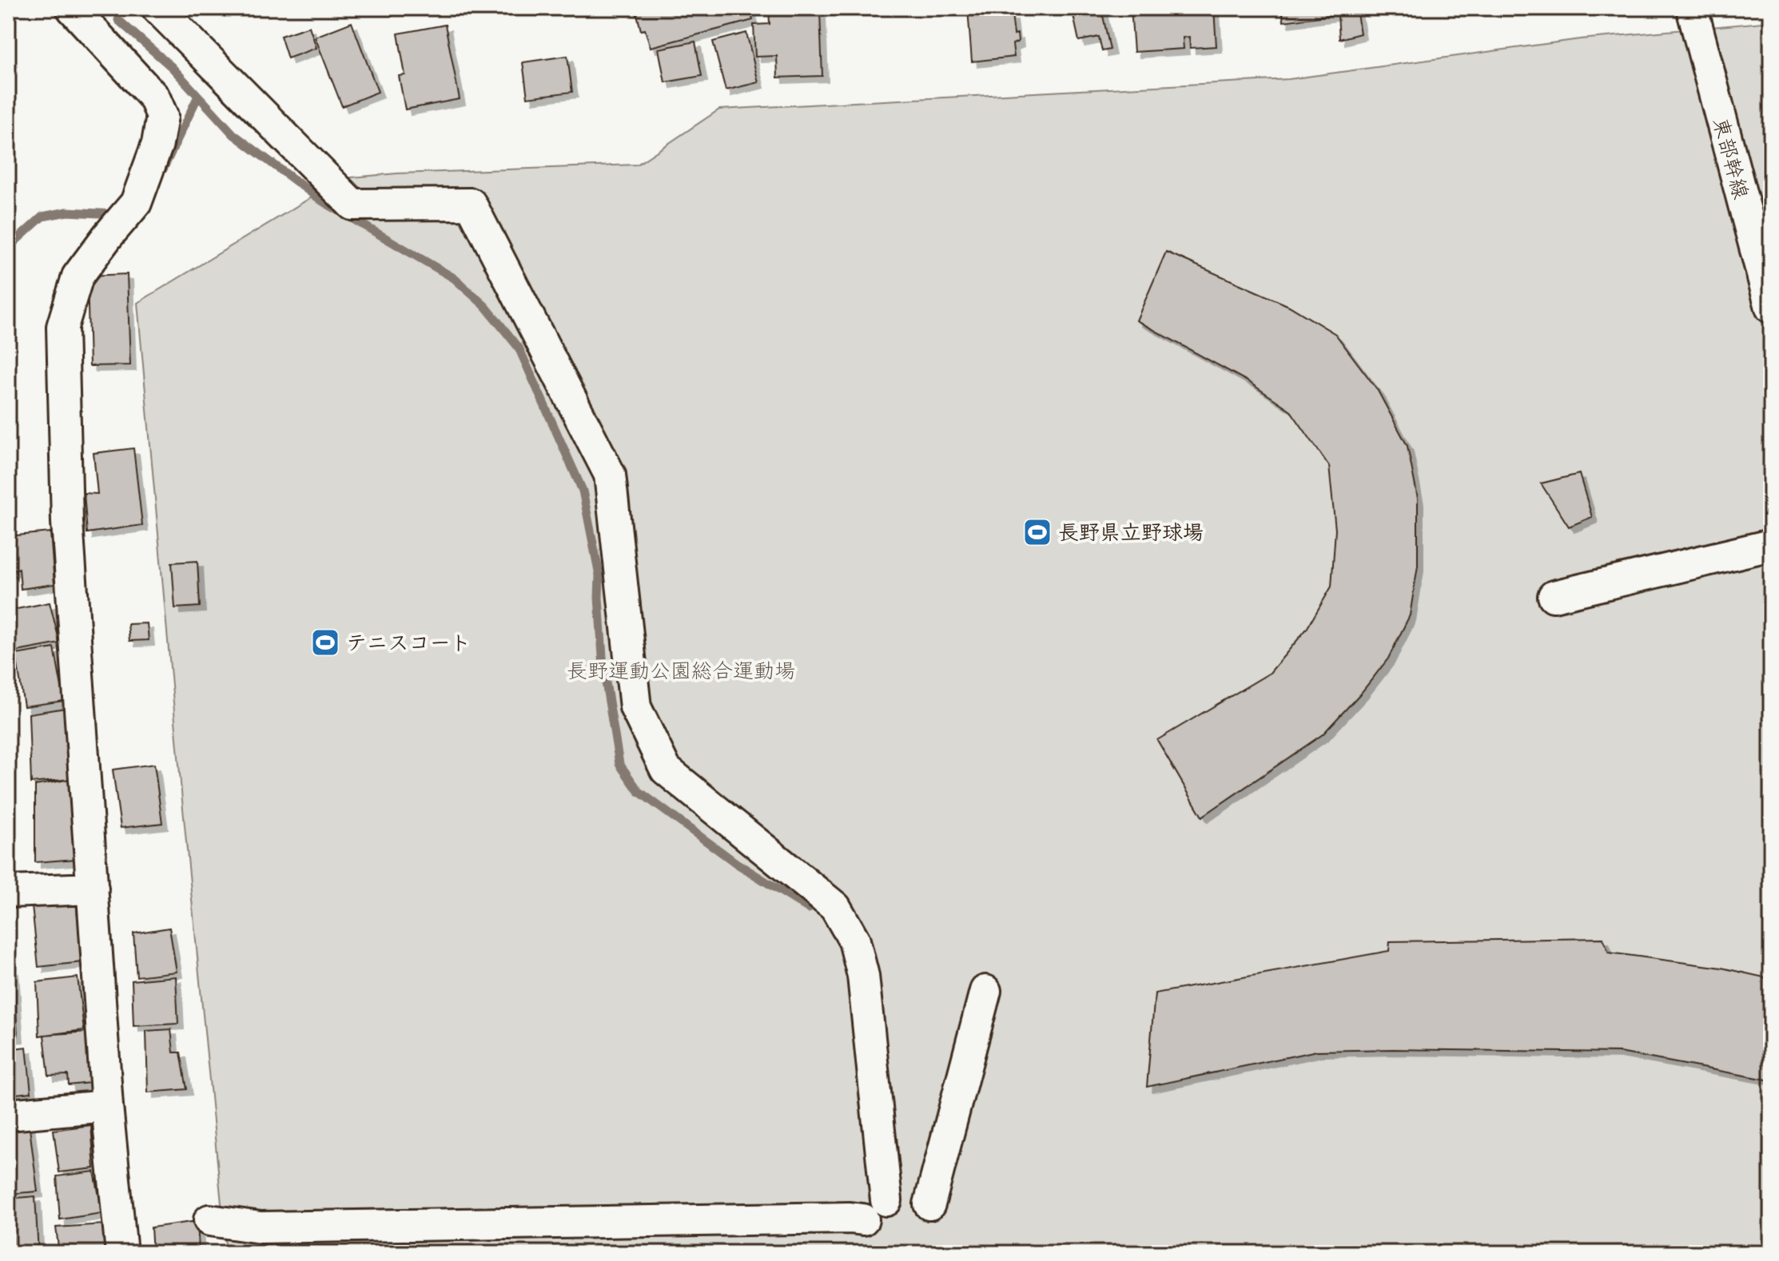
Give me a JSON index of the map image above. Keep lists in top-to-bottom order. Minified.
{"streets":{"street":["東部幹線"]},"parks":["長野運動公園総合運動場"],"places":{"sports":["長野県立野球場","テニスコート"]}}
